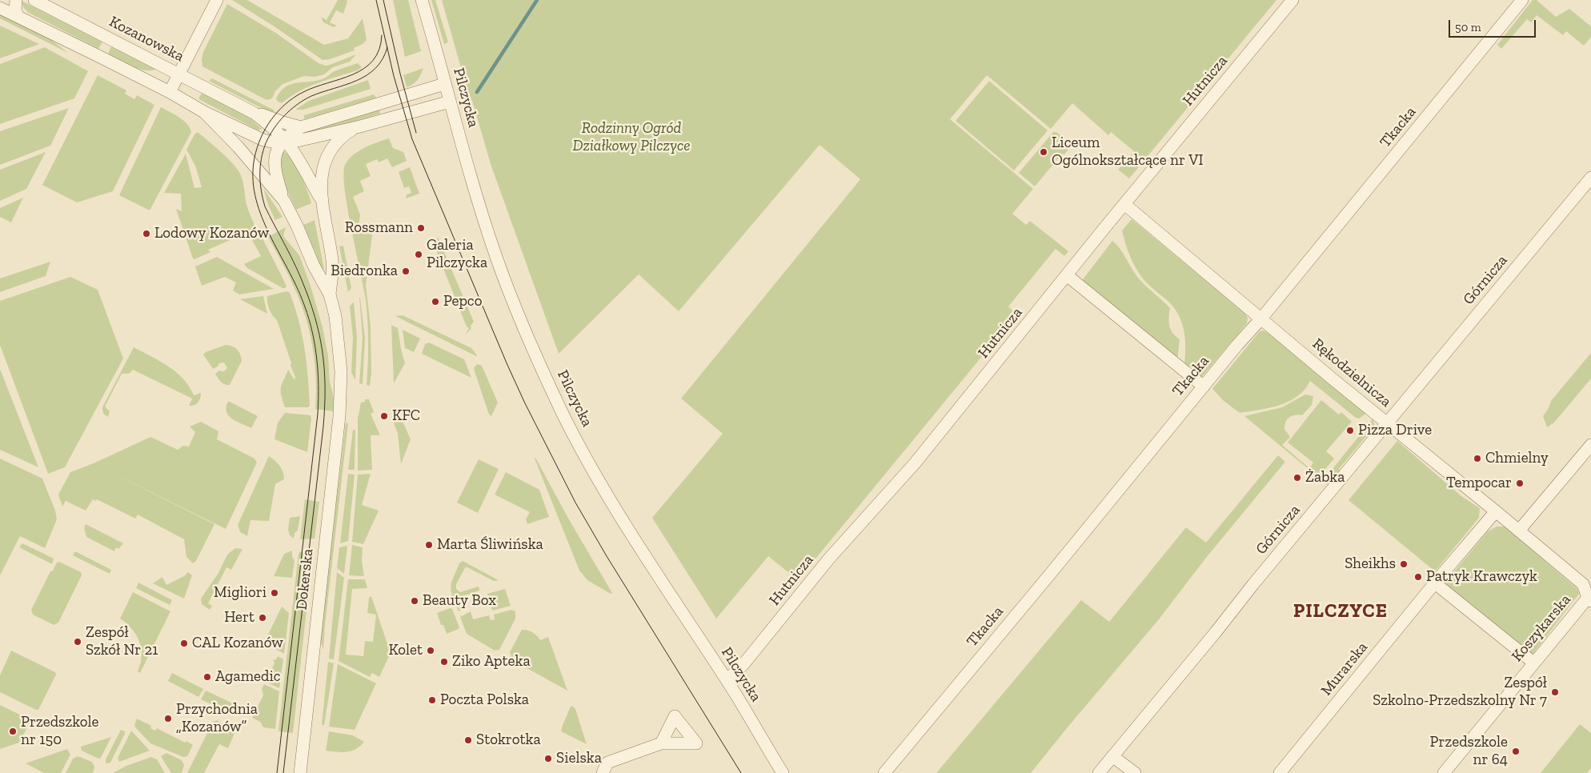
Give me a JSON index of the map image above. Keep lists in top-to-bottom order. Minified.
{"streets":{"street":["Kozanowska","Hutnicza","Pilczycka","Tkacka","Górnicza","Rękodzielnicza","Dokerska","Koszykarska","Murarska"]},"crossings":[["Kozanowska","Pilczycka"],["Kozanowska","Dokerska"],["Hutnicza","Pilczycka"],["Hutnicza","Rękodzielnicza"],["Tkacka","Rękodzielnicza"],["Górnicza","Rękodzielnicza"],["Rękodzielnicza","Koszykarska"],["Rękodzielnicza","Murarska"]],"districts":["PILCZYCE"],"parks":["Rodzinny Ogród Działkowy Pilczyce"],"places":["Liceum Ogólnokształcące nr VI","Rossmann","Lodowy Kozanów","Galeria Pilczycka","Biedronka","Pepco","KFC","Pizza Drive","Chmielny","Żabka","Tempocar","Marta Śliwińska","Sheikhs","Patryk Krawczyk","Migliori","Beauty Box","Hert","Zespół Szkół Nr 21","CAL Kozanów","Kolet","Ziko Apteka","Agamedic","Zespół Szkolno-Przedszkolny Nr 7","Poczta Polska","Przychodnia „Kozanów”","Przedszkole nr 150","Stokrotka","Przedszkole nr 64","Sielska"],"scale_bar":"50 m"}
